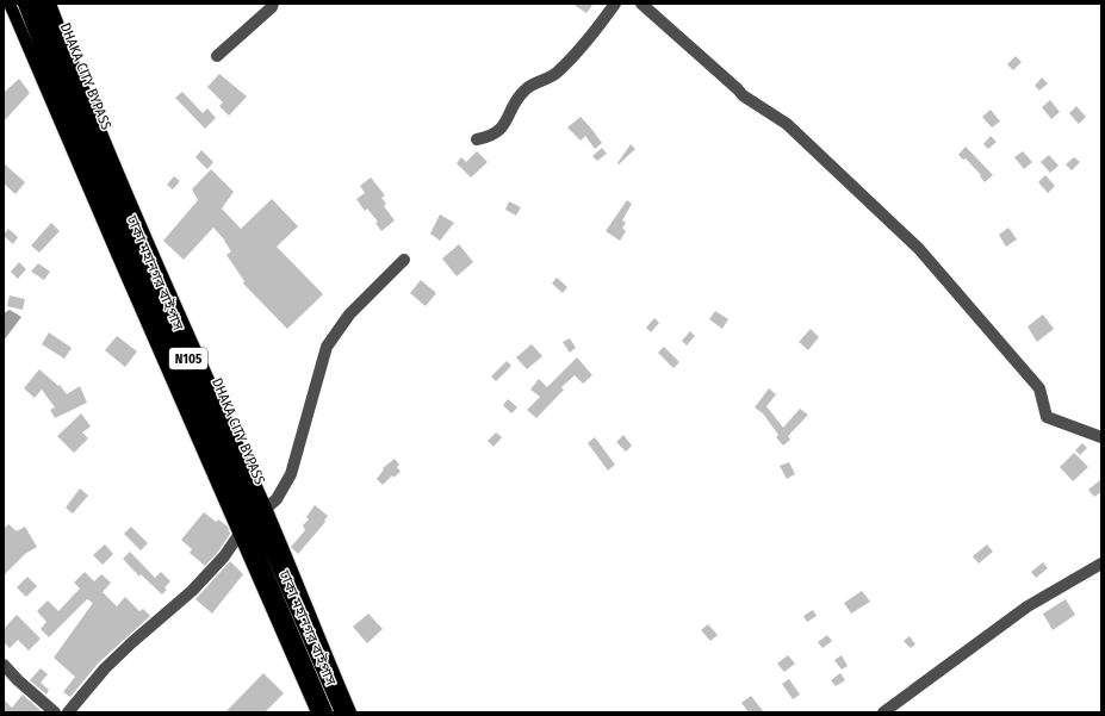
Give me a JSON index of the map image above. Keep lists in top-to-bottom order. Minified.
{"streets":{"highway":["DHAKA CITY BYPASS","ঢাকা মহানগর বাইপাস","N105"]}}
